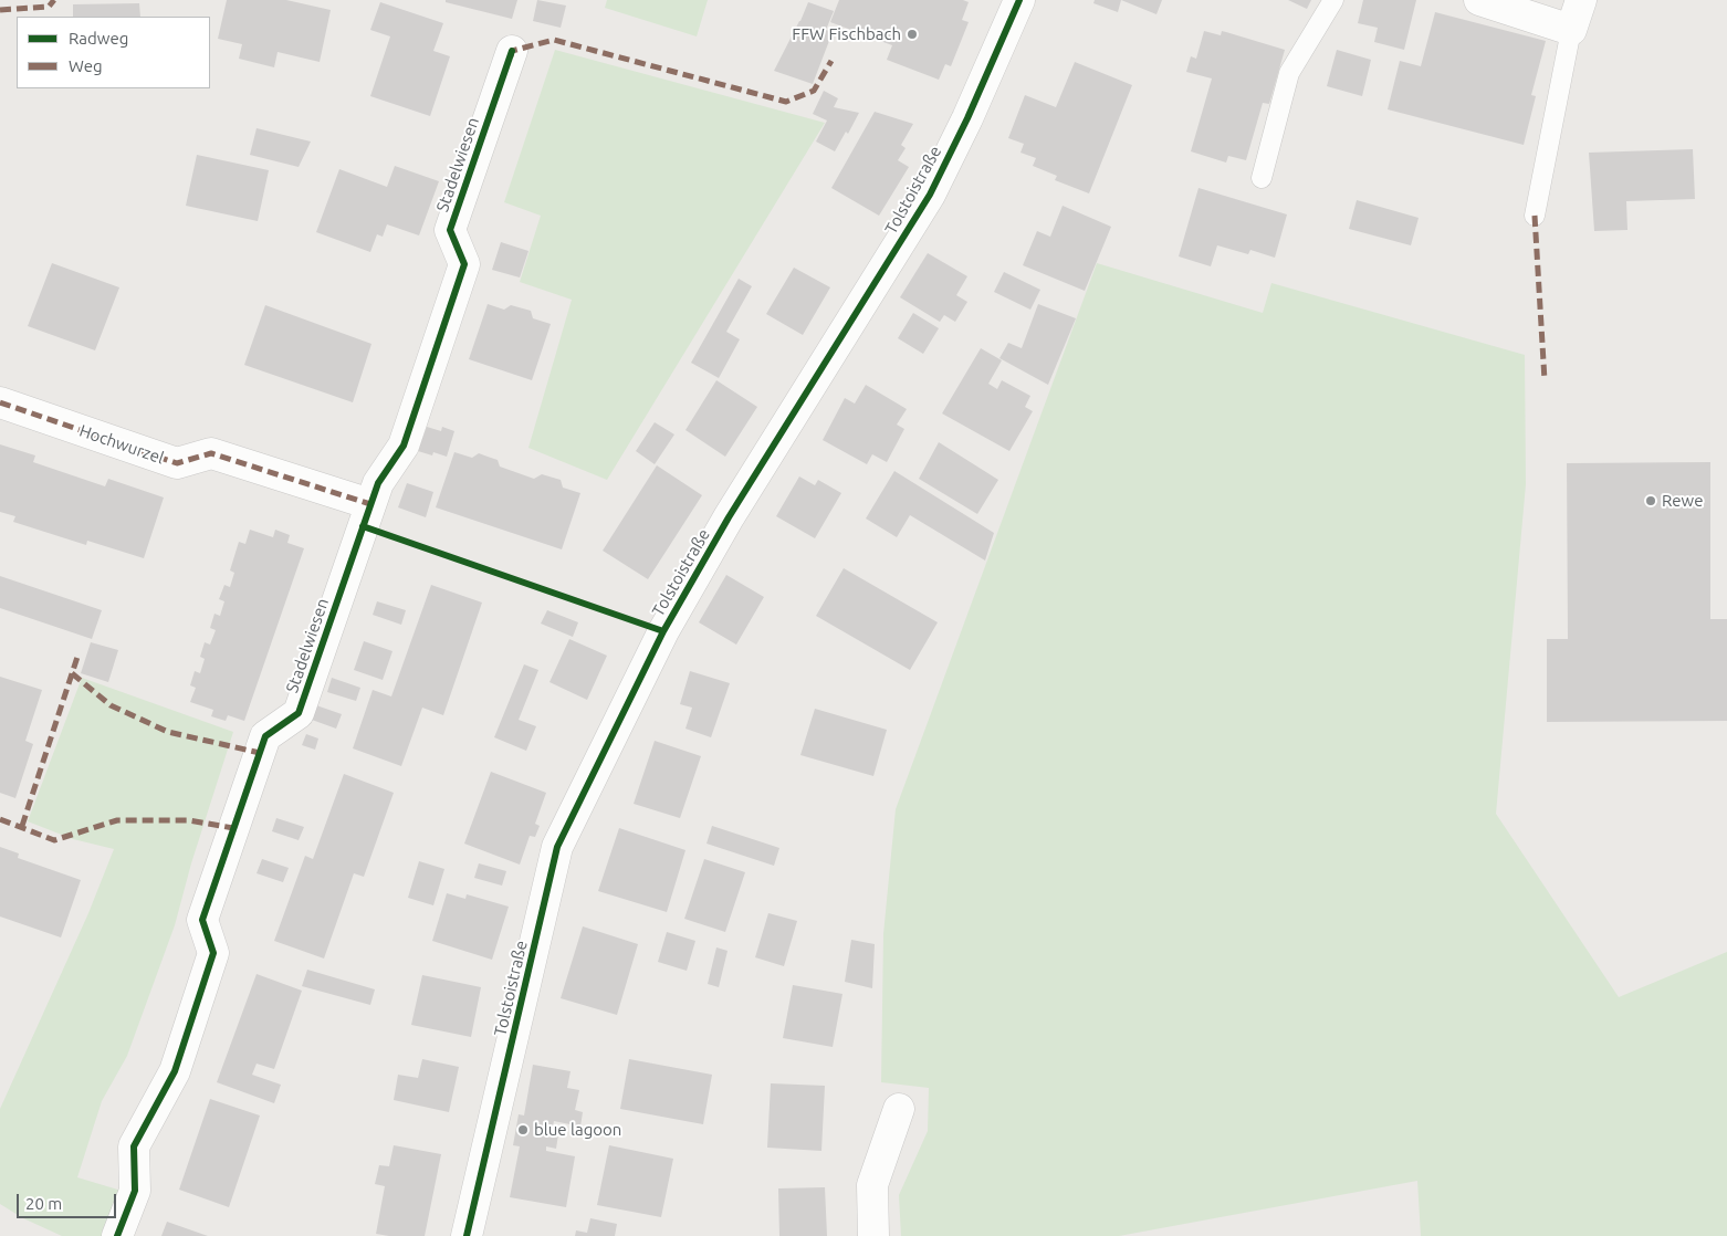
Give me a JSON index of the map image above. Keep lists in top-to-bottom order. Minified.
{"streets":{"street":["Stadelwiesen","Tolstoistraße","Hochwurzel"]},"crossings":[["Stadelwiesen","Hochwurzel"]],"places":["FFW Fischbach","Rewe","blue lagoon"],"legend":["Radweg","Weg"],"scale_bar":"20 m"}
